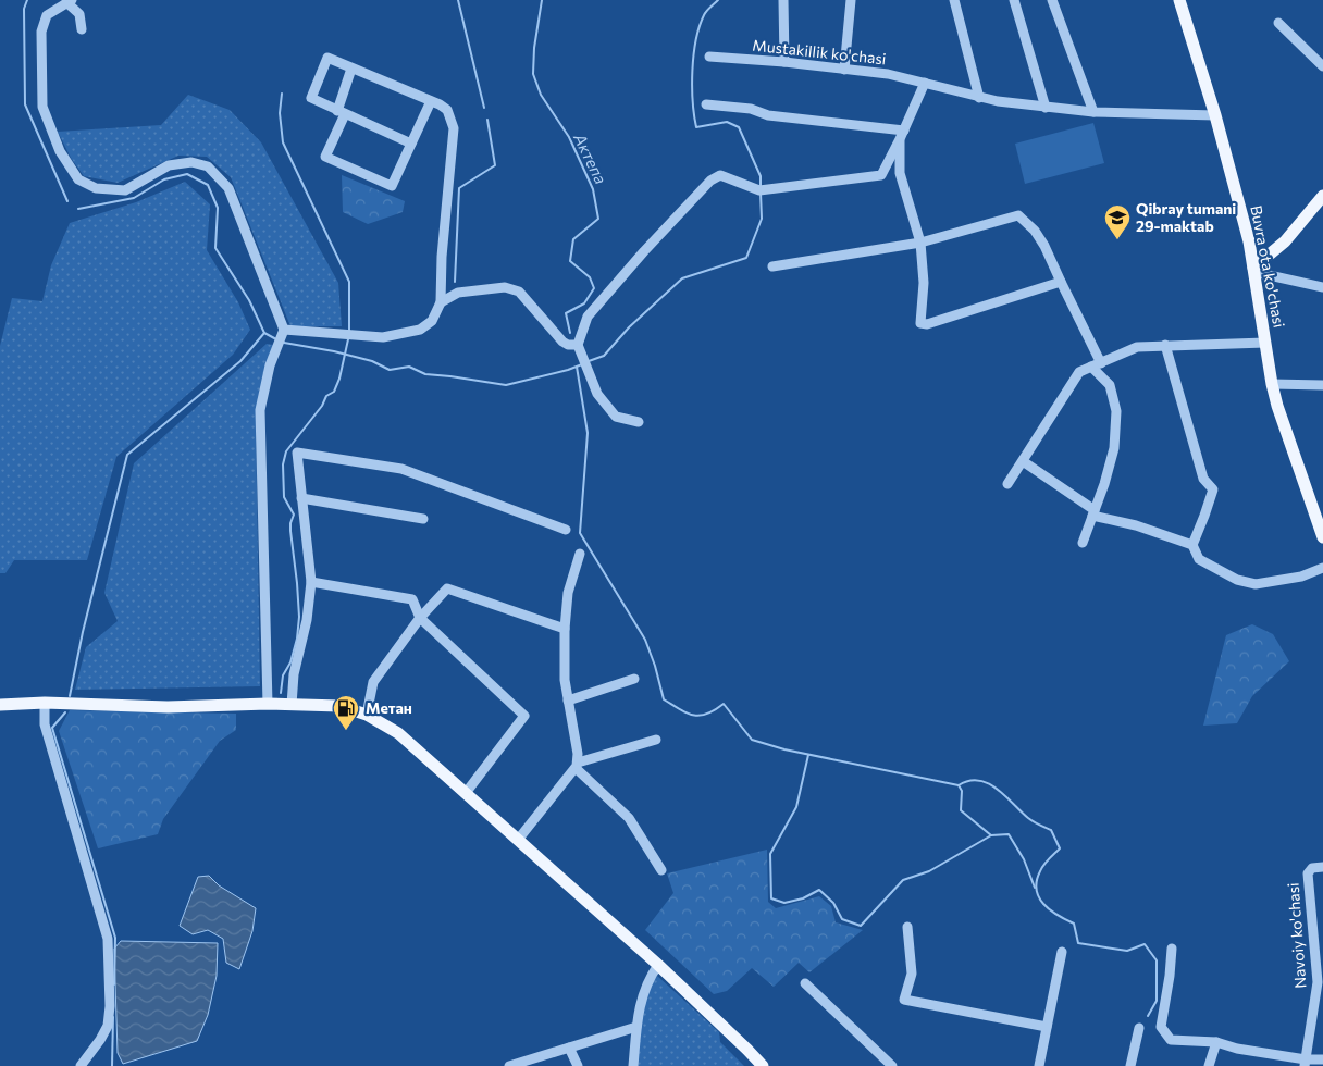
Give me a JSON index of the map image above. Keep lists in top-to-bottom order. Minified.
{"streets":{"main road":["Buvra ota ko'chasi"],"street":["Mustakillik ko'chasi","Navoiy ko'chasi"]},"crossings":[["Mustakillik ko'chasi","Buvra ota ko'chasi"]],"water":["Актепа"],"places":{"school or university":["Qibray tumani 29-maktab"],"fuel station":["Метан"]}}
